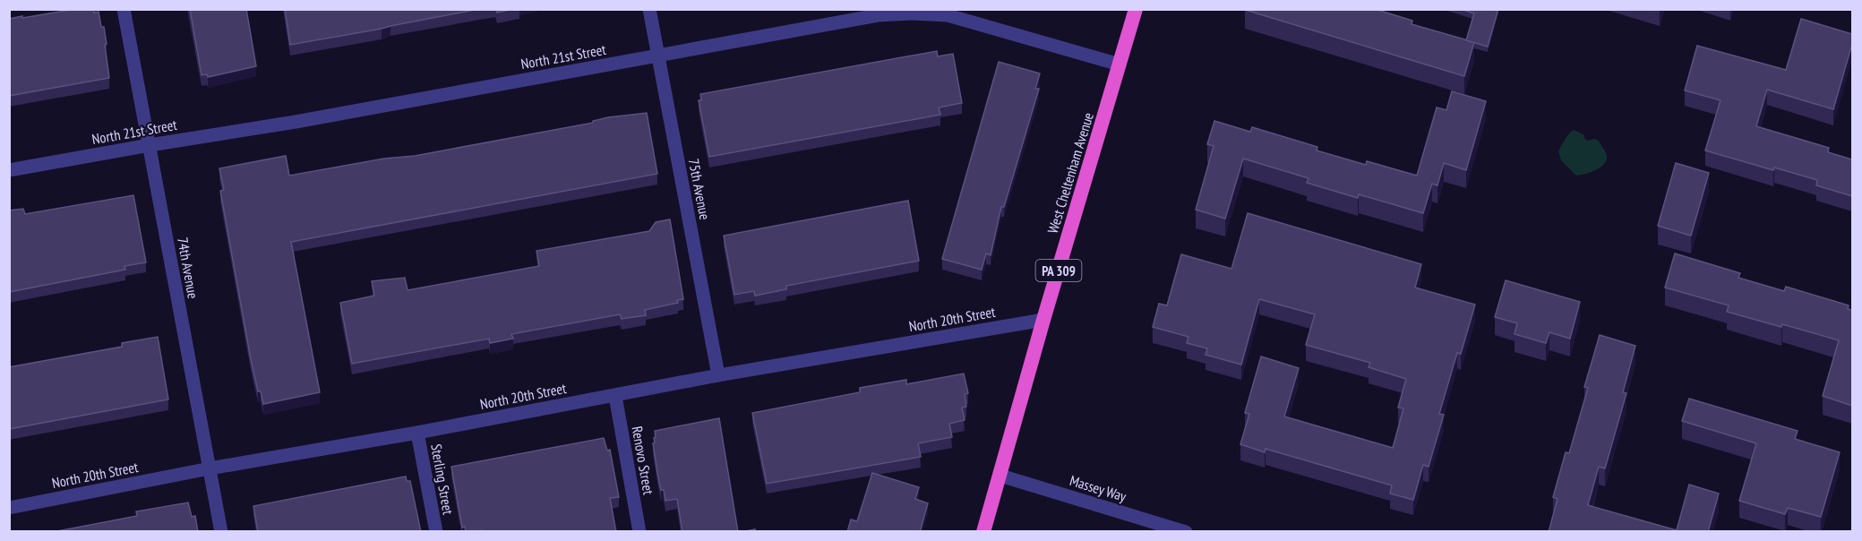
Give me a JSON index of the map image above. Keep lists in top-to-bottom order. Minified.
{"streets":{"highway":["West Cheltenham Avenue","PA 309"],"street":["North 21st Street","75th Avenue","74th Avenue","North 20th Street","Renovo Street","Sterling Street","Massey Way"]},"crossings":[["North 21st Street","West Cheltenham Avenue"],["North 21st Street","75th Avenue"],["North 21st Street","74th Avenue"],["West Cheltenham Avenue","North 20th Street"],["West Cheltenham Avenue","Massey Way"],["75th Avenue","North 20th Street"],["74th Avenue","North 20th Street"],["North 20th Street","Renovo Street"],["North 20th Street","Sterling Street"]]}
